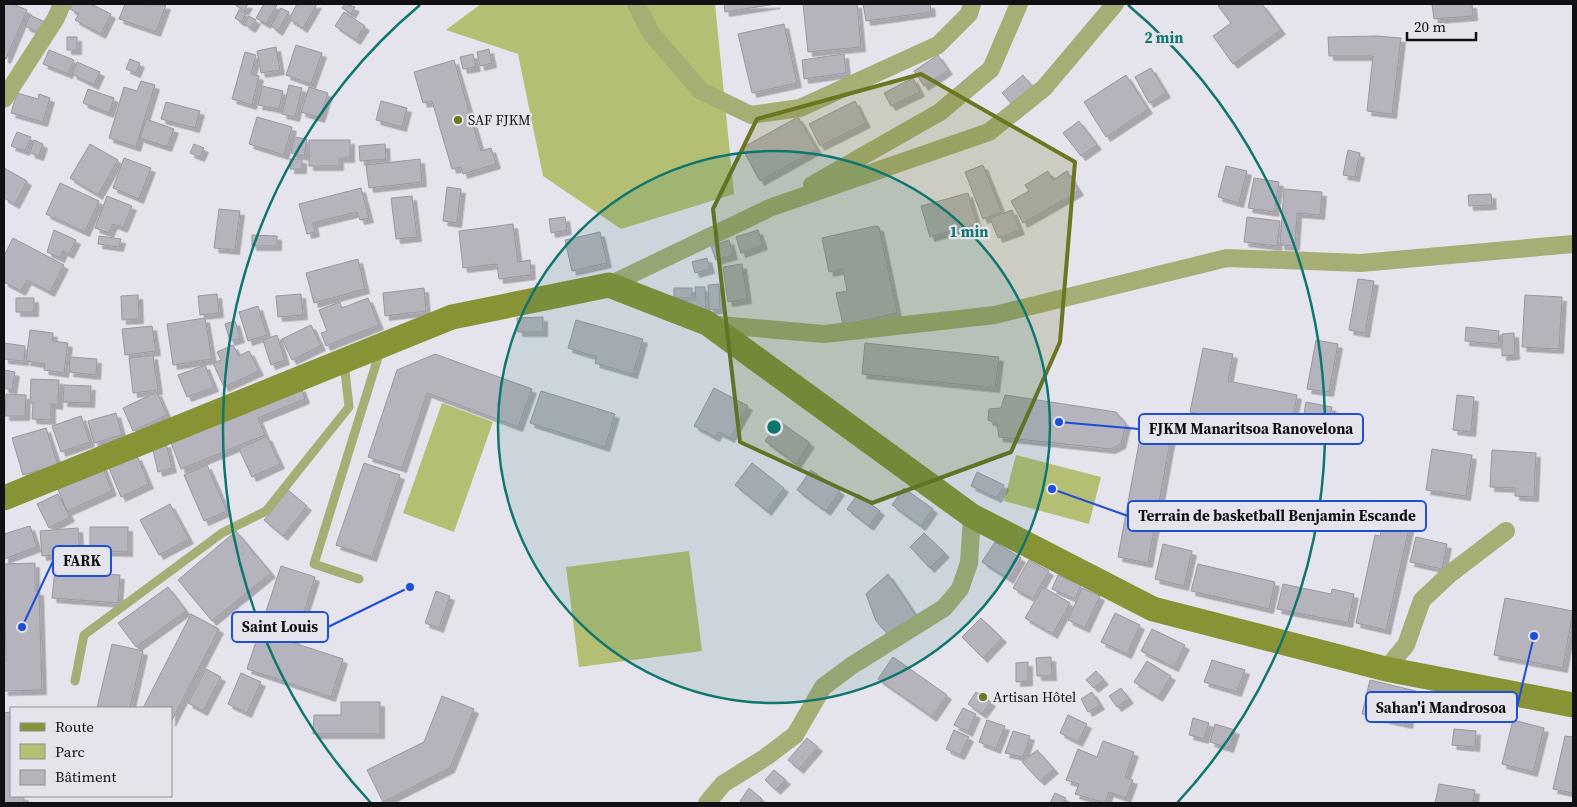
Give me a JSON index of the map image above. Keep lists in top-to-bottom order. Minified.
{"places":["SAF FJKM","FJKM Manaritsoa Ranovelona","Terrain de basketball Benjamin Escande","Saint Louis","FARK","Sahan'i Mandrosoa","Artisan Hôtel"],"legend":["Route","Parc","Bâtiment"],"scale_bar":"20 m","rings":["2 min","1 min"]}
